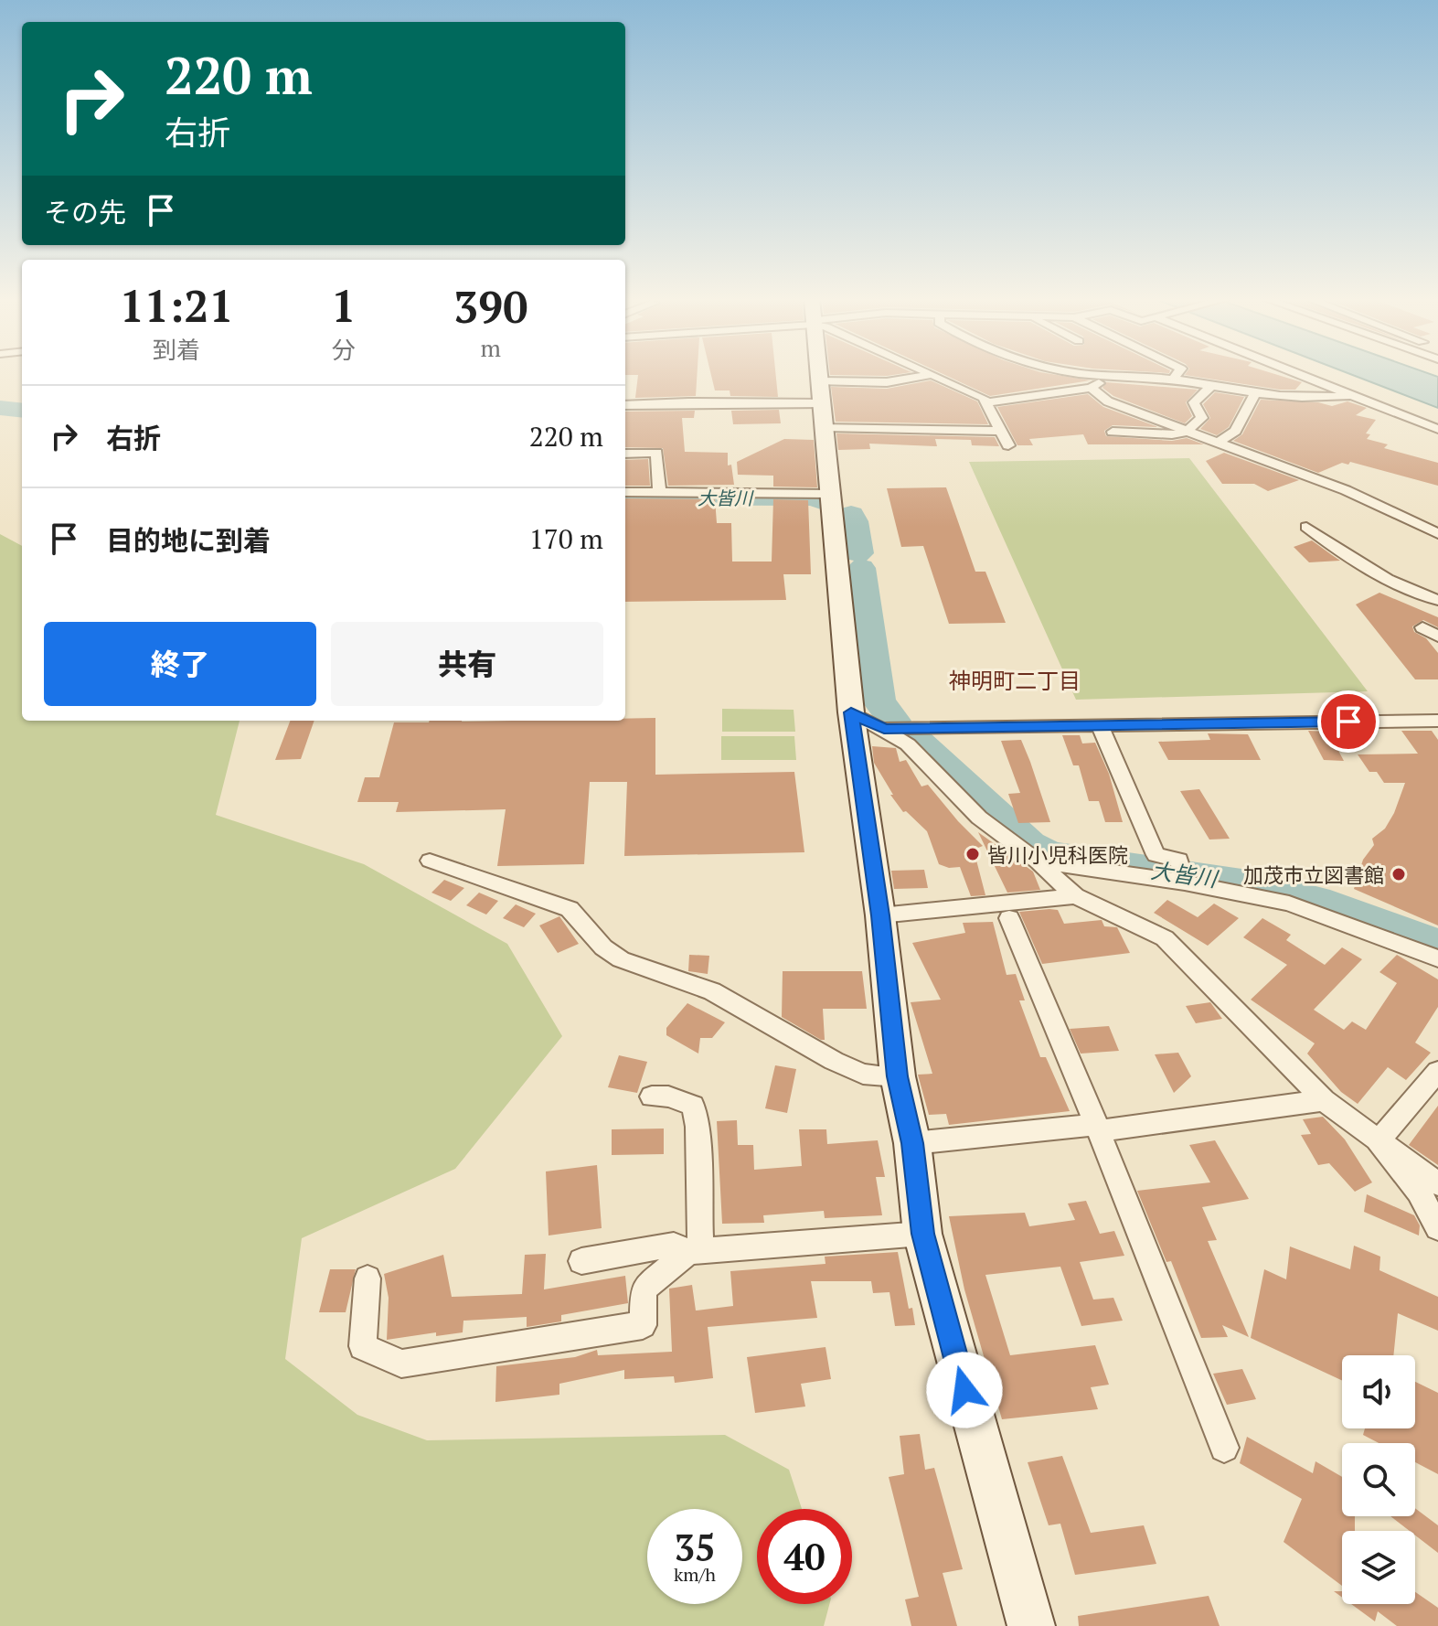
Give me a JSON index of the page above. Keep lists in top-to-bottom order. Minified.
{"districts":["神明町二丁目"],"water":["大皆川"],"places":["皆川小児科医院","加茂市立図書館"],"page":{"turn":["220 m","右折"],"then":"その先","eta":["11:21","到着","1","分","390","m"],"list":[{"name":"右折","value":"220 m"},{"name":"目的地に到着","value":"170 m"}],"buttons":["終了","共有"],"speed":"35 km/h","limit":"40"}}
